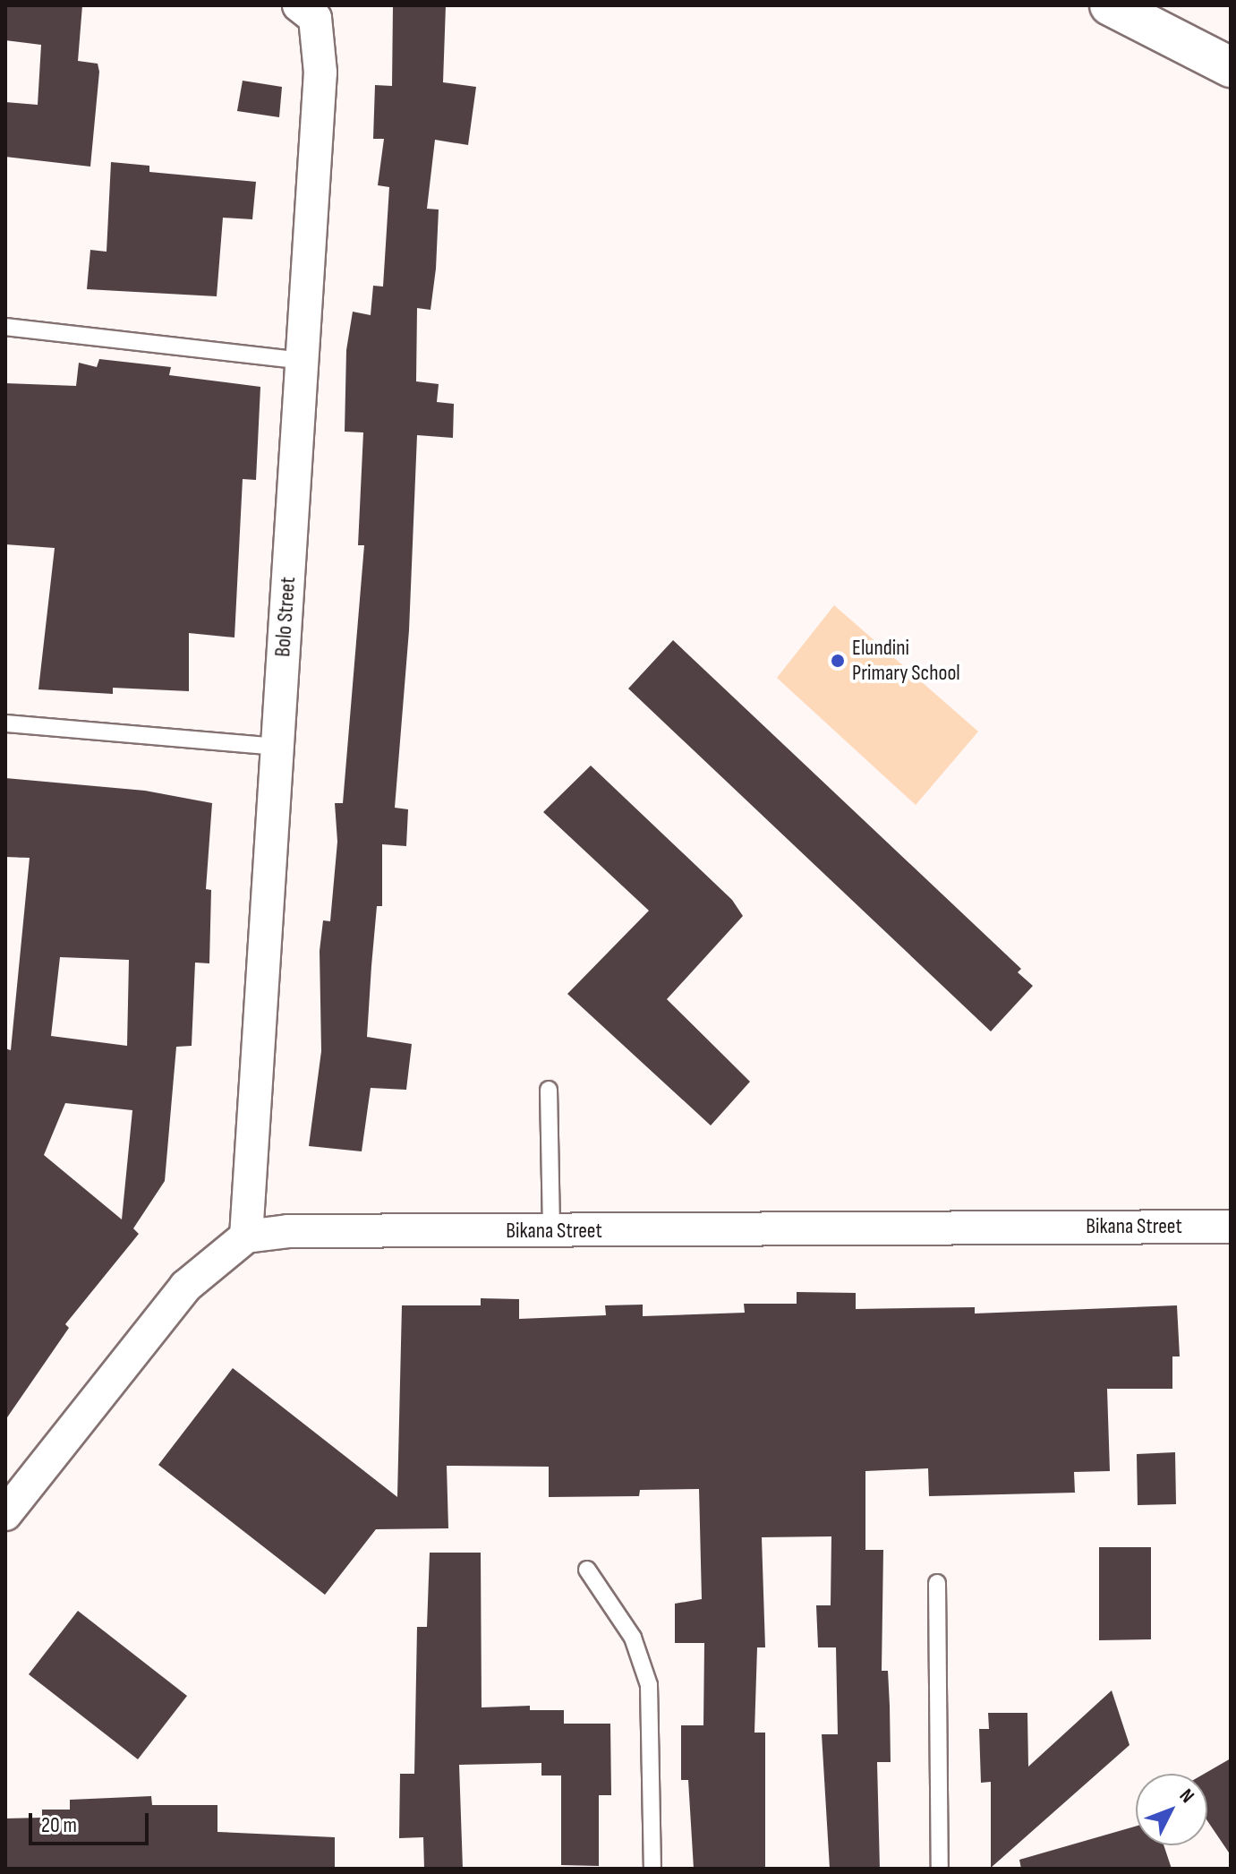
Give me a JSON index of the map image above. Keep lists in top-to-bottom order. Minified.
{"streets":{"street":["Bolo Street","Bikana Street"]},"crossings":[["Bolo Street","Bikana Street"]],"places":["Elundini Primary School"],"scale_bar":"20 m","north":"top right"}
